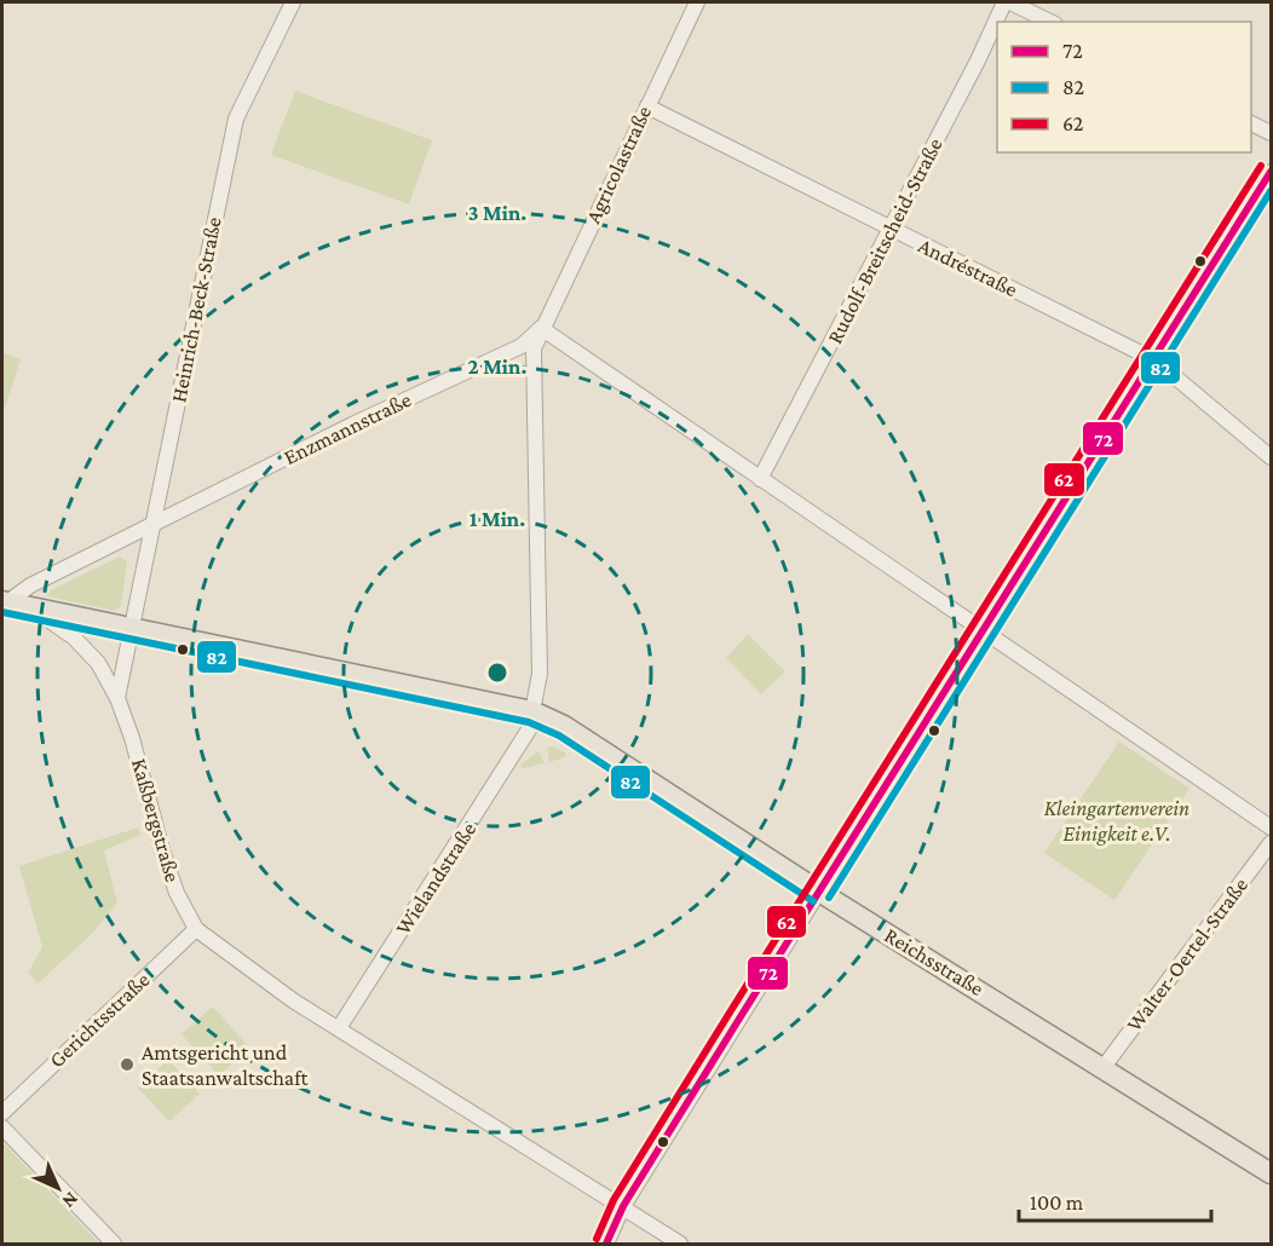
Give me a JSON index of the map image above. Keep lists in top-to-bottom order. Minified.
{"streets":{"main road":["Reichsstraße"],"street":["Agricolastraße","Rudolf-Breitscheid-Straße","Andréstraße","Heinrich-Beck-Straße","Enzmannstraße","Kaßbergstraße","Wielandstraße","Walter-Oertel-Straße","Gerichtsstraße"]},"crossings":[["Agricolastraße","Andréstraße"],["Agricolastraße","Enzmannstraße"],["Rudolf-Breitscheid-Straße","Andréstraße"],["Heinrich-Beck-Straße","Enzmannstraße"],["Heinrich-Beck-Straße","Reichsstraße"],["Enzmannstraße","Reichsstraße"],["Kaßbergstraße","Wielandstraße"],["Kaßbergstraße","Reichsstraße"],["Kaßbergstraße","Gerichtsstraße"],["Wielandstraße","Reichsstraße"],["Walter-Oertel-Straße","Reichsstraße"]],"parks":["Kleingartenverein Einigkeit e.V."],"places":["Amtsgericht und Staatsanwaltschaft"],"lines":["transit line 62","transit line 72","transit line 82"],"legend":["72","82","62"],"scale_bar":"100 m","north":"bottom right","rings":["3 Min.","2 Min.","1 Min."]}
